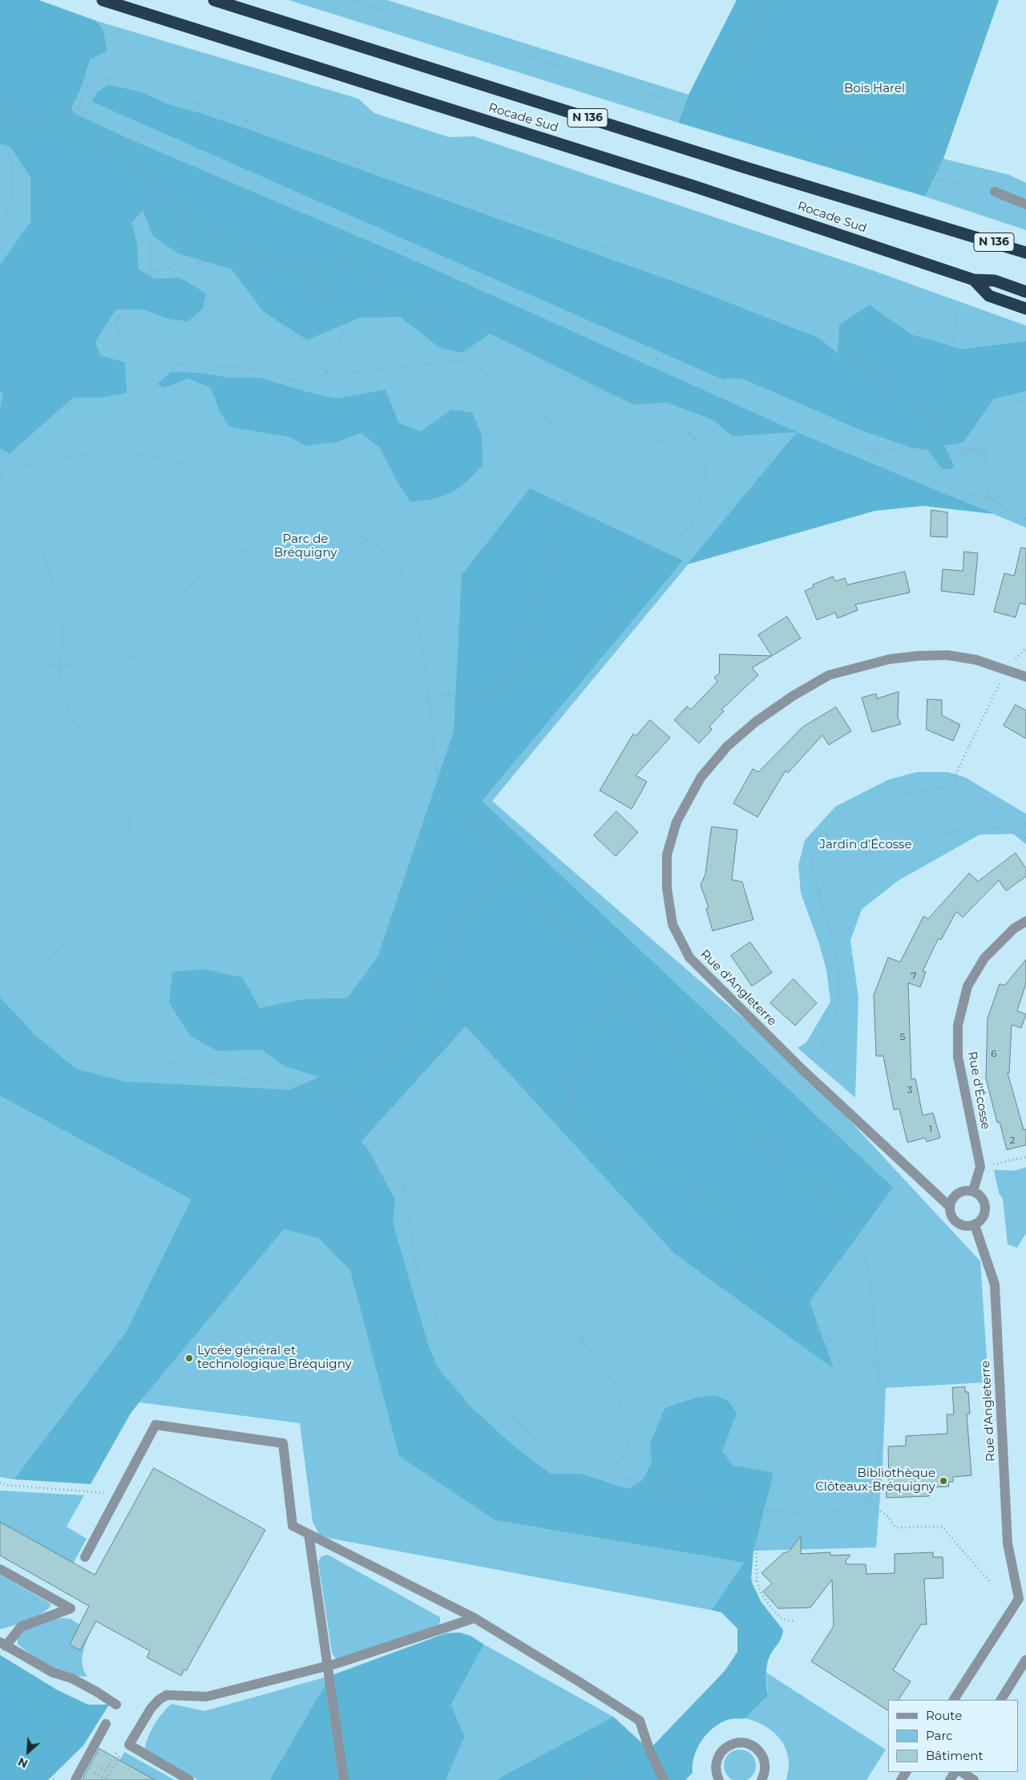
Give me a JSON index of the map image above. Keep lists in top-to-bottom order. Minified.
{"streets":{"highway":["Rocade Sud","N 136"],"street":["Rue d'Angleterre","Rue d'Écosse"]},"crossings":[["Rue d'Angleterre","Rue d'Écosse"]],"parks":["Bois Harel","Parc de Bréquigny","Jardin d'Écosse"],"places":["Lycée général et technologique Bréquigny","Bibliothèque Clôteaux-Bréquigny"],"house_numbers":["7","5","6","3","1","2"],"legend":["Route","Parc","Bâtiment"],"north":"bottom left"}
